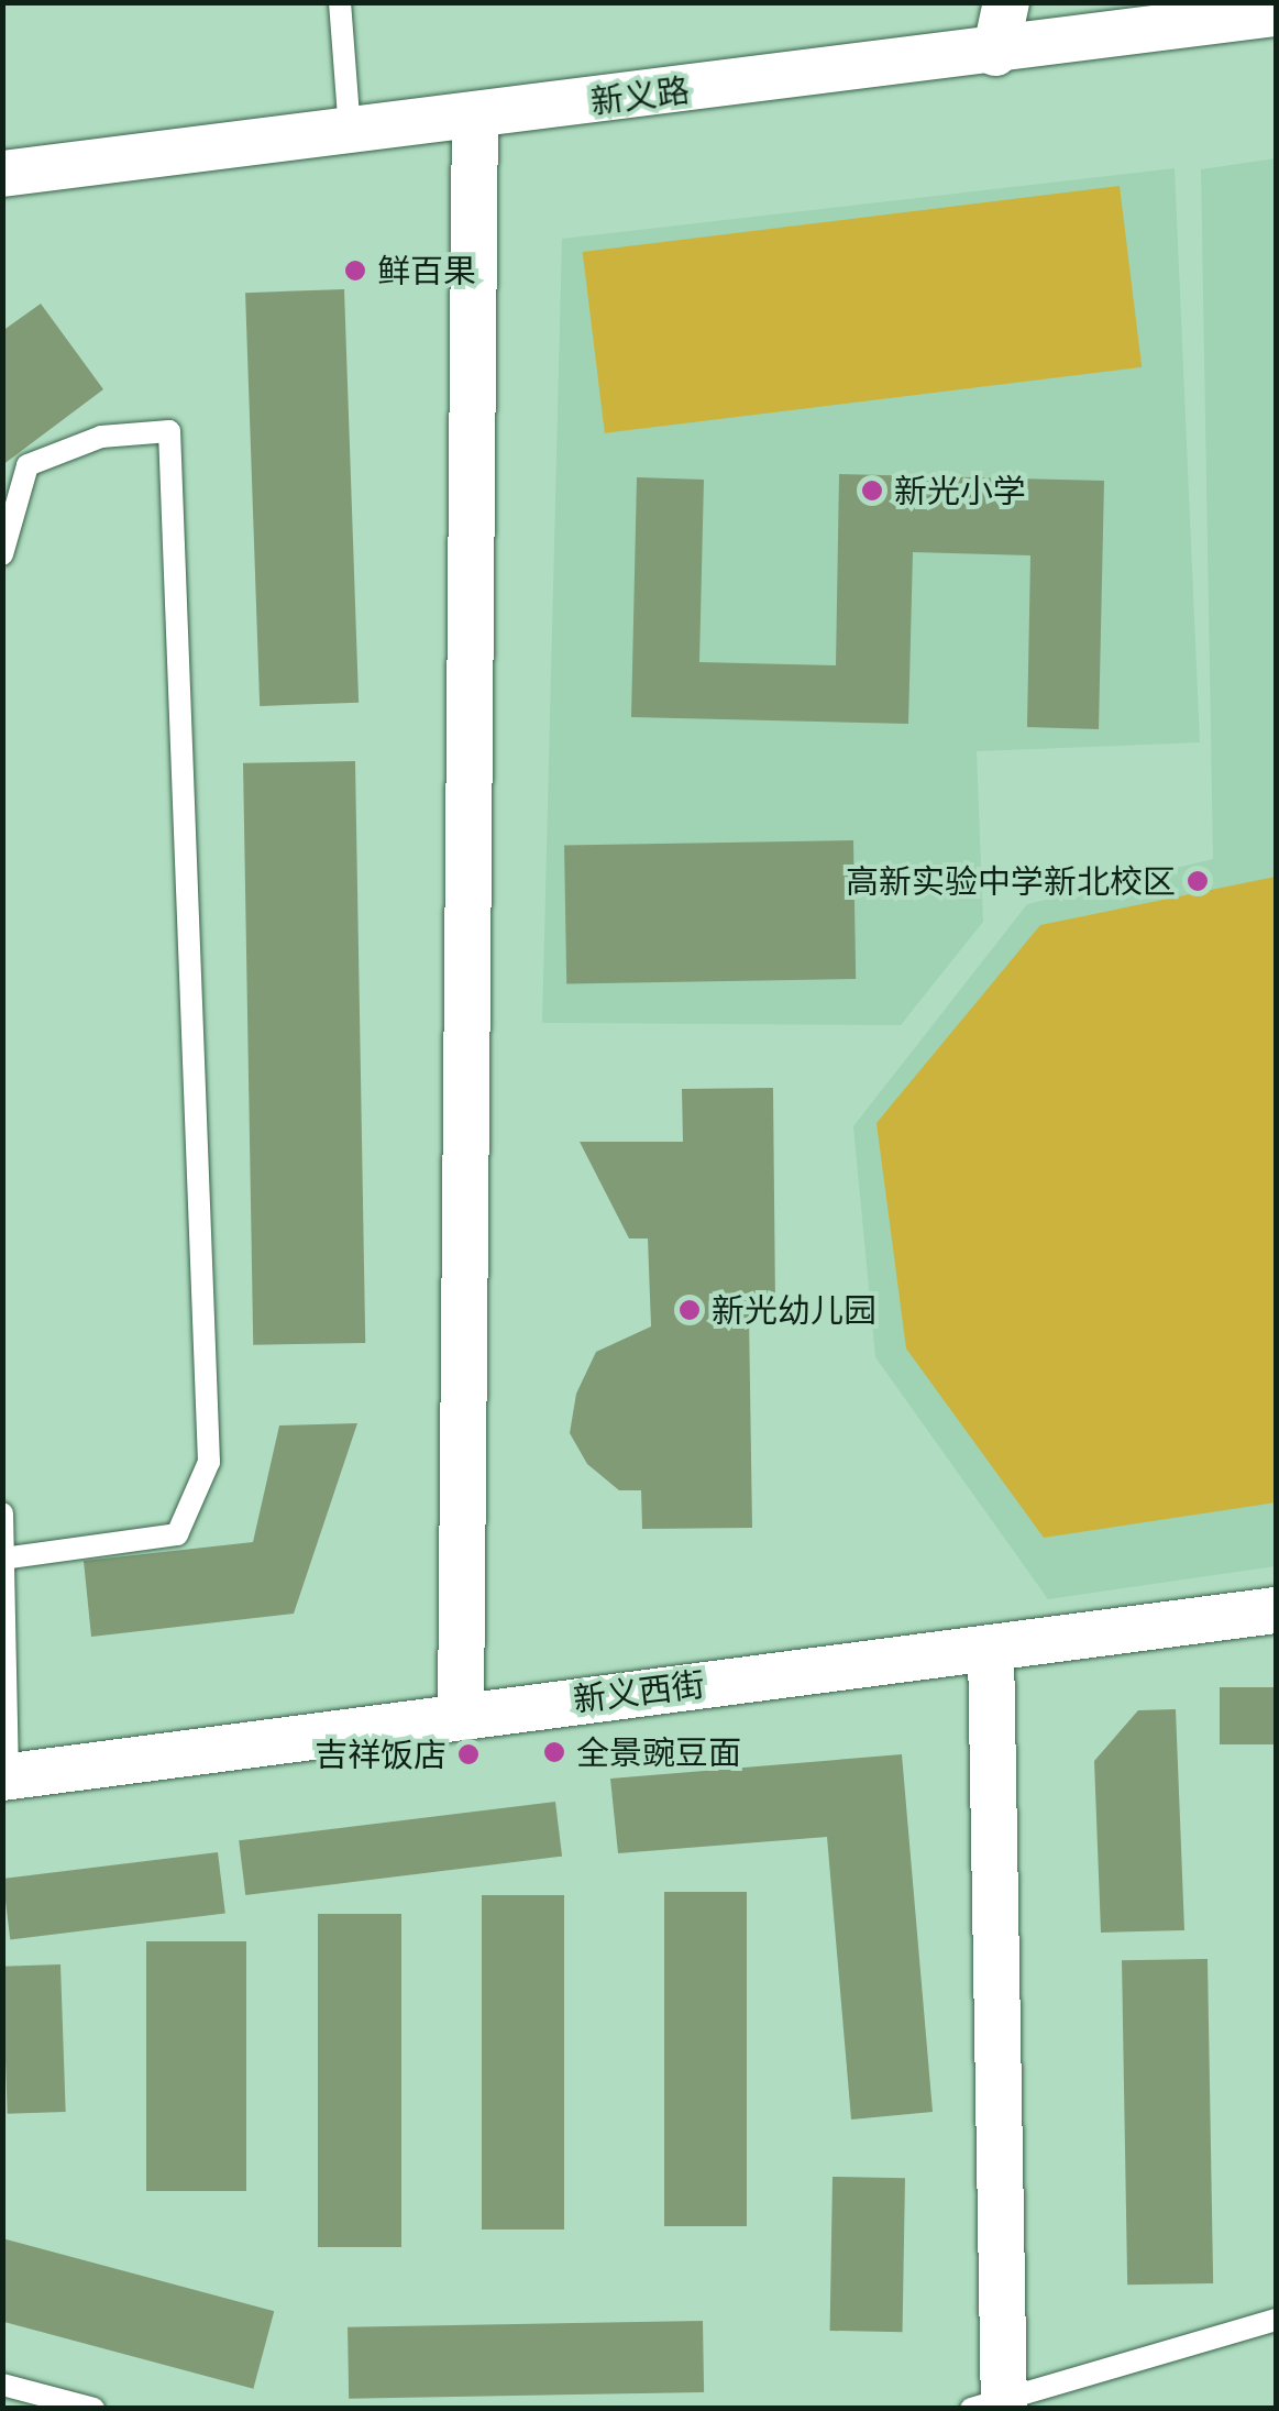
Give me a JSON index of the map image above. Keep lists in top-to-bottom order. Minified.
{"streets":{"street":["新义路","新义西街"]},"places":["鲜百果","新光小学","高新实验中学新北校区","新光幼儿园","全景豌豆面","吉祥饭店"]}
